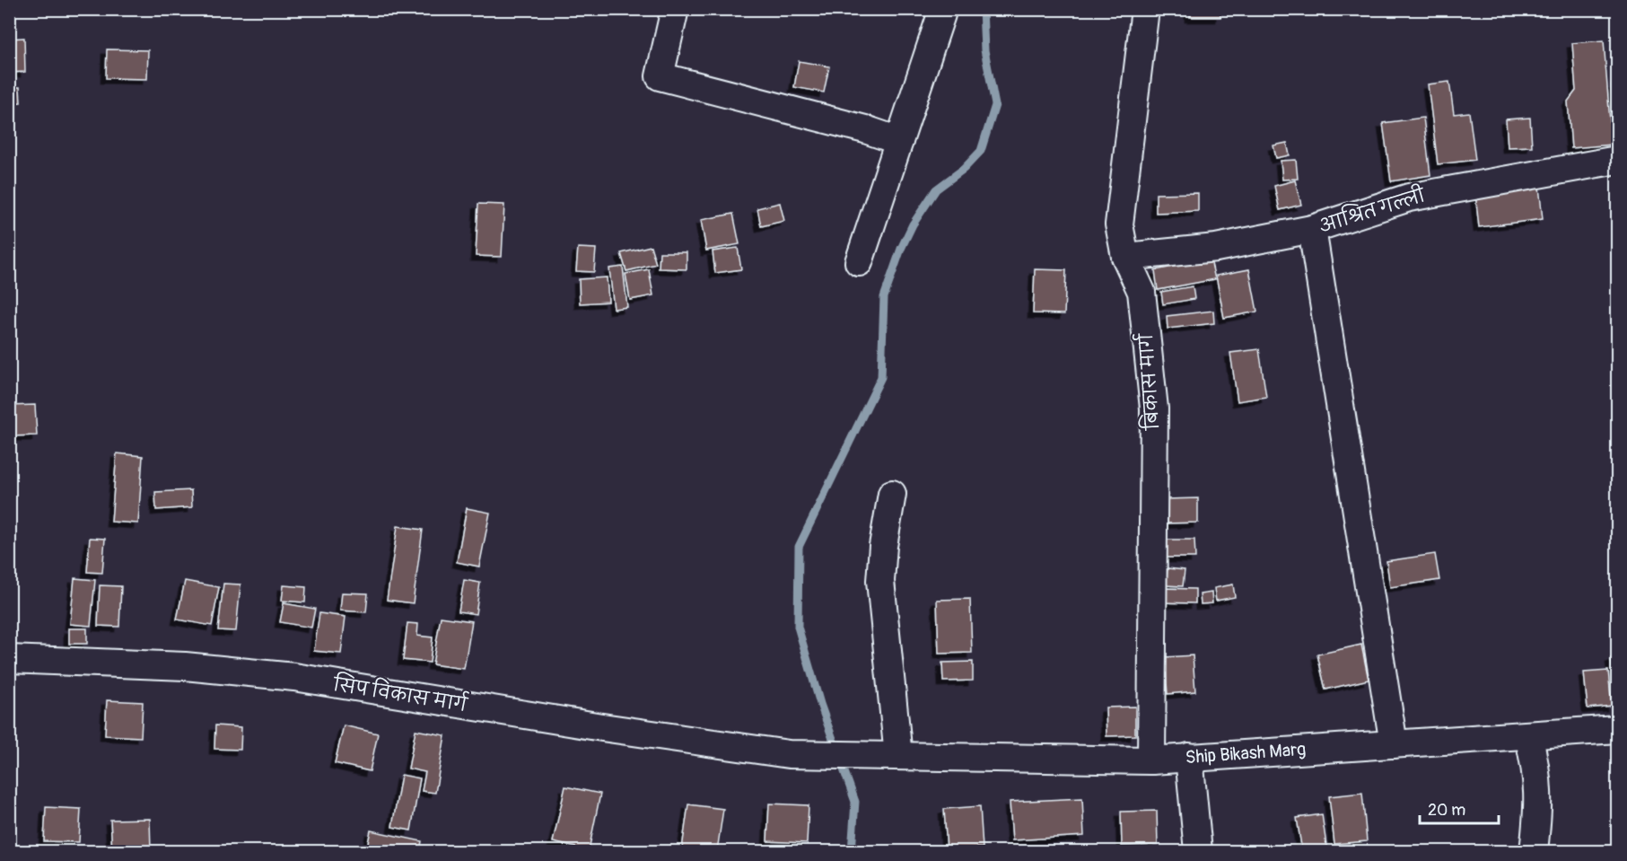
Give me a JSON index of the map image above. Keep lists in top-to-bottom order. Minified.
{"streets":{"street":["आश्रित गल्ली","बिकास मार्ग","सिप विकास मार्ग","Ship Bikash Marg"]},"crossings":[["आश्रित गल्ली","बिकास मार्ग"],["बिकास मार्ग","Ship Bikash Marg"],["सिप विकास मार्ग","Ship Bikash Marg"]],"scale_bar":"20 m"}
